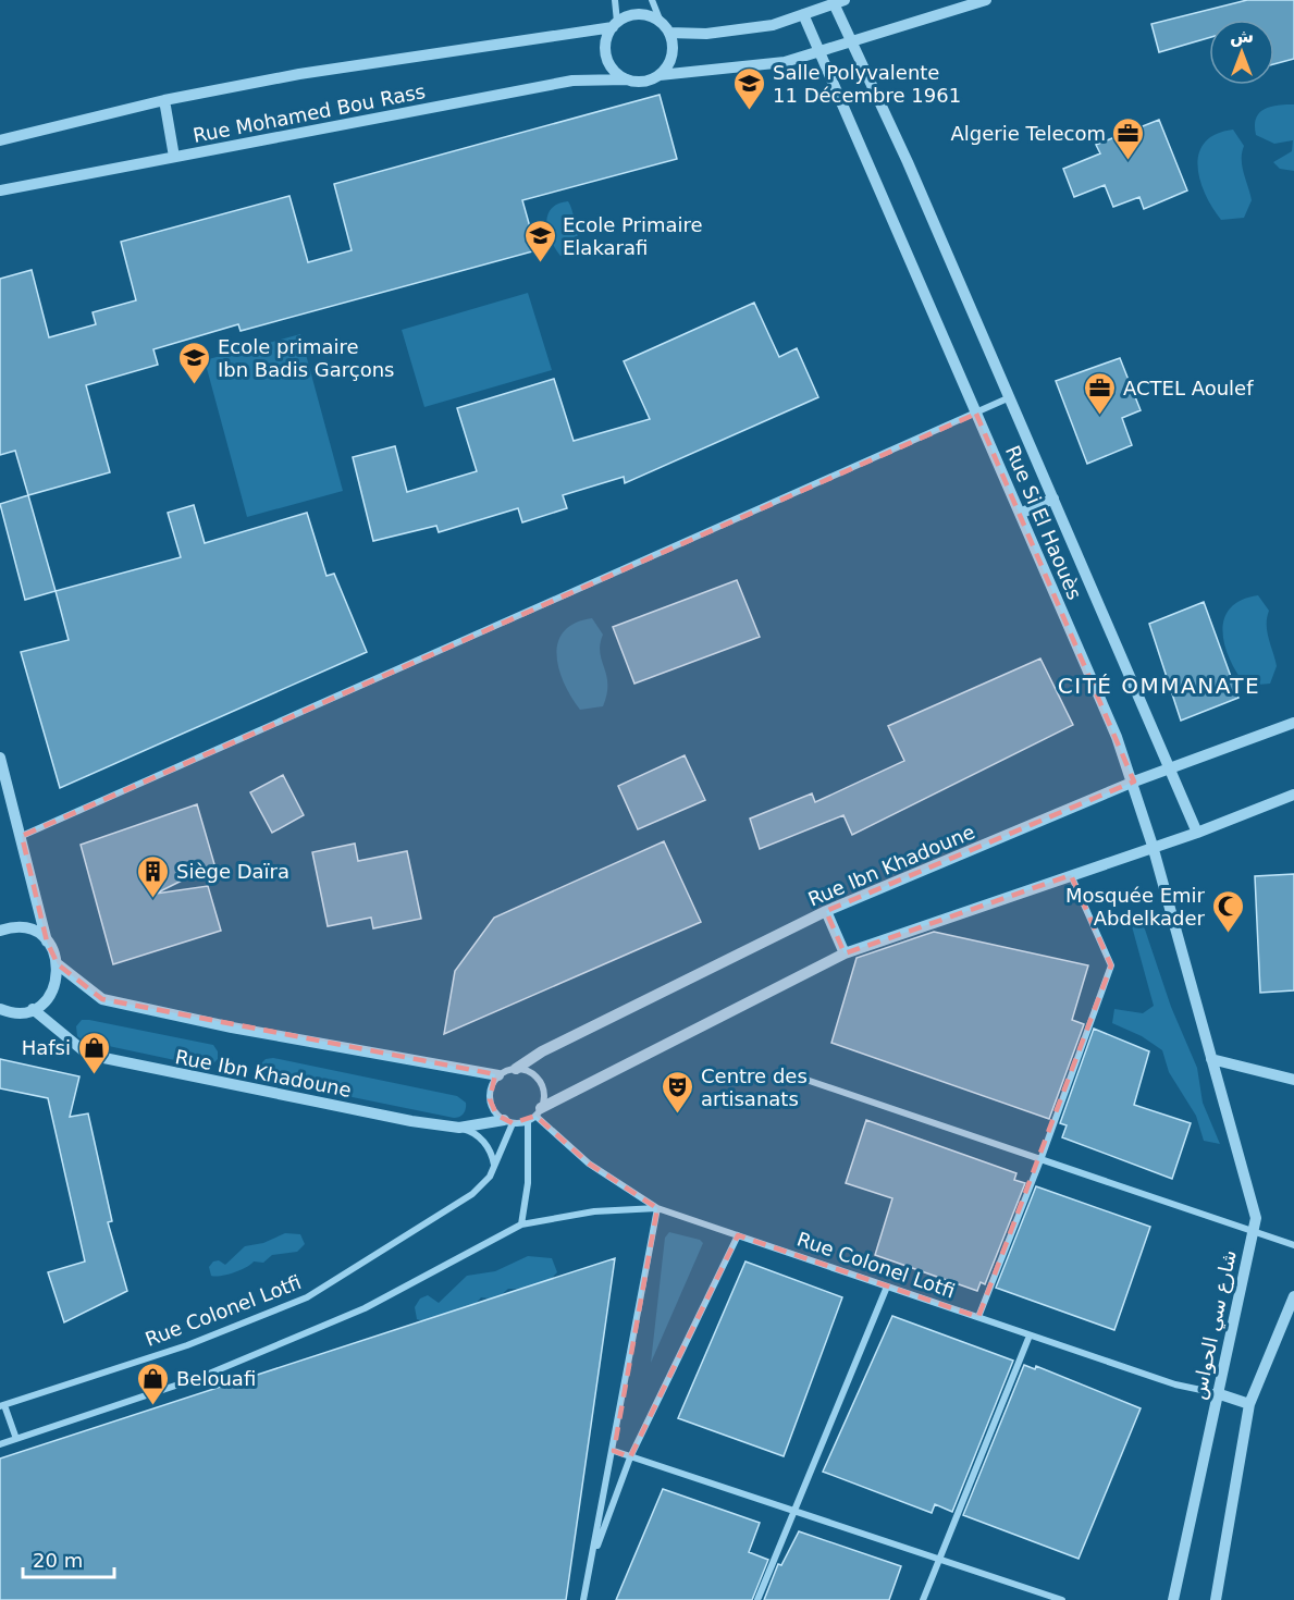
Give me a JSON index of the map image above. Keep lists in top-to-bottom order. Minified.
{"streets":{"street":["Rue Mohamed Bou Rass","Rue Si El Haouès","Rue Ibn Khadoune","Rue Colonel Lotfi","شارع سي الحواس"]},"crossings":[["Rue Si El Haouès","Rue Ibn Khadoune"],["Rue Si El Haouès","شارع سي الحواس"],["Rue Ibn Khadoune","Rue Colonel Lotfi"],["Rue Colonel Lotfi","شارع سي الحواس"]],"districts":["CITÉ OMMANATE"],"places":{"school or university":["Salle Polyvalente 11 Décembre 1961","Ecole Primaire Elakarafi","Ecole primaire Ibn Badis Garçons"],"office":["Algerie Telecom","ACTEL Aoulef"],"building":["Siège Daïra"],"mosque":["Mosquée Emir Abdelkader"],"shop":["Hafsi","Belouafi"],"theatre":["Centre des artisanats"]},"scale_bar":"20 m","north":"top"}
